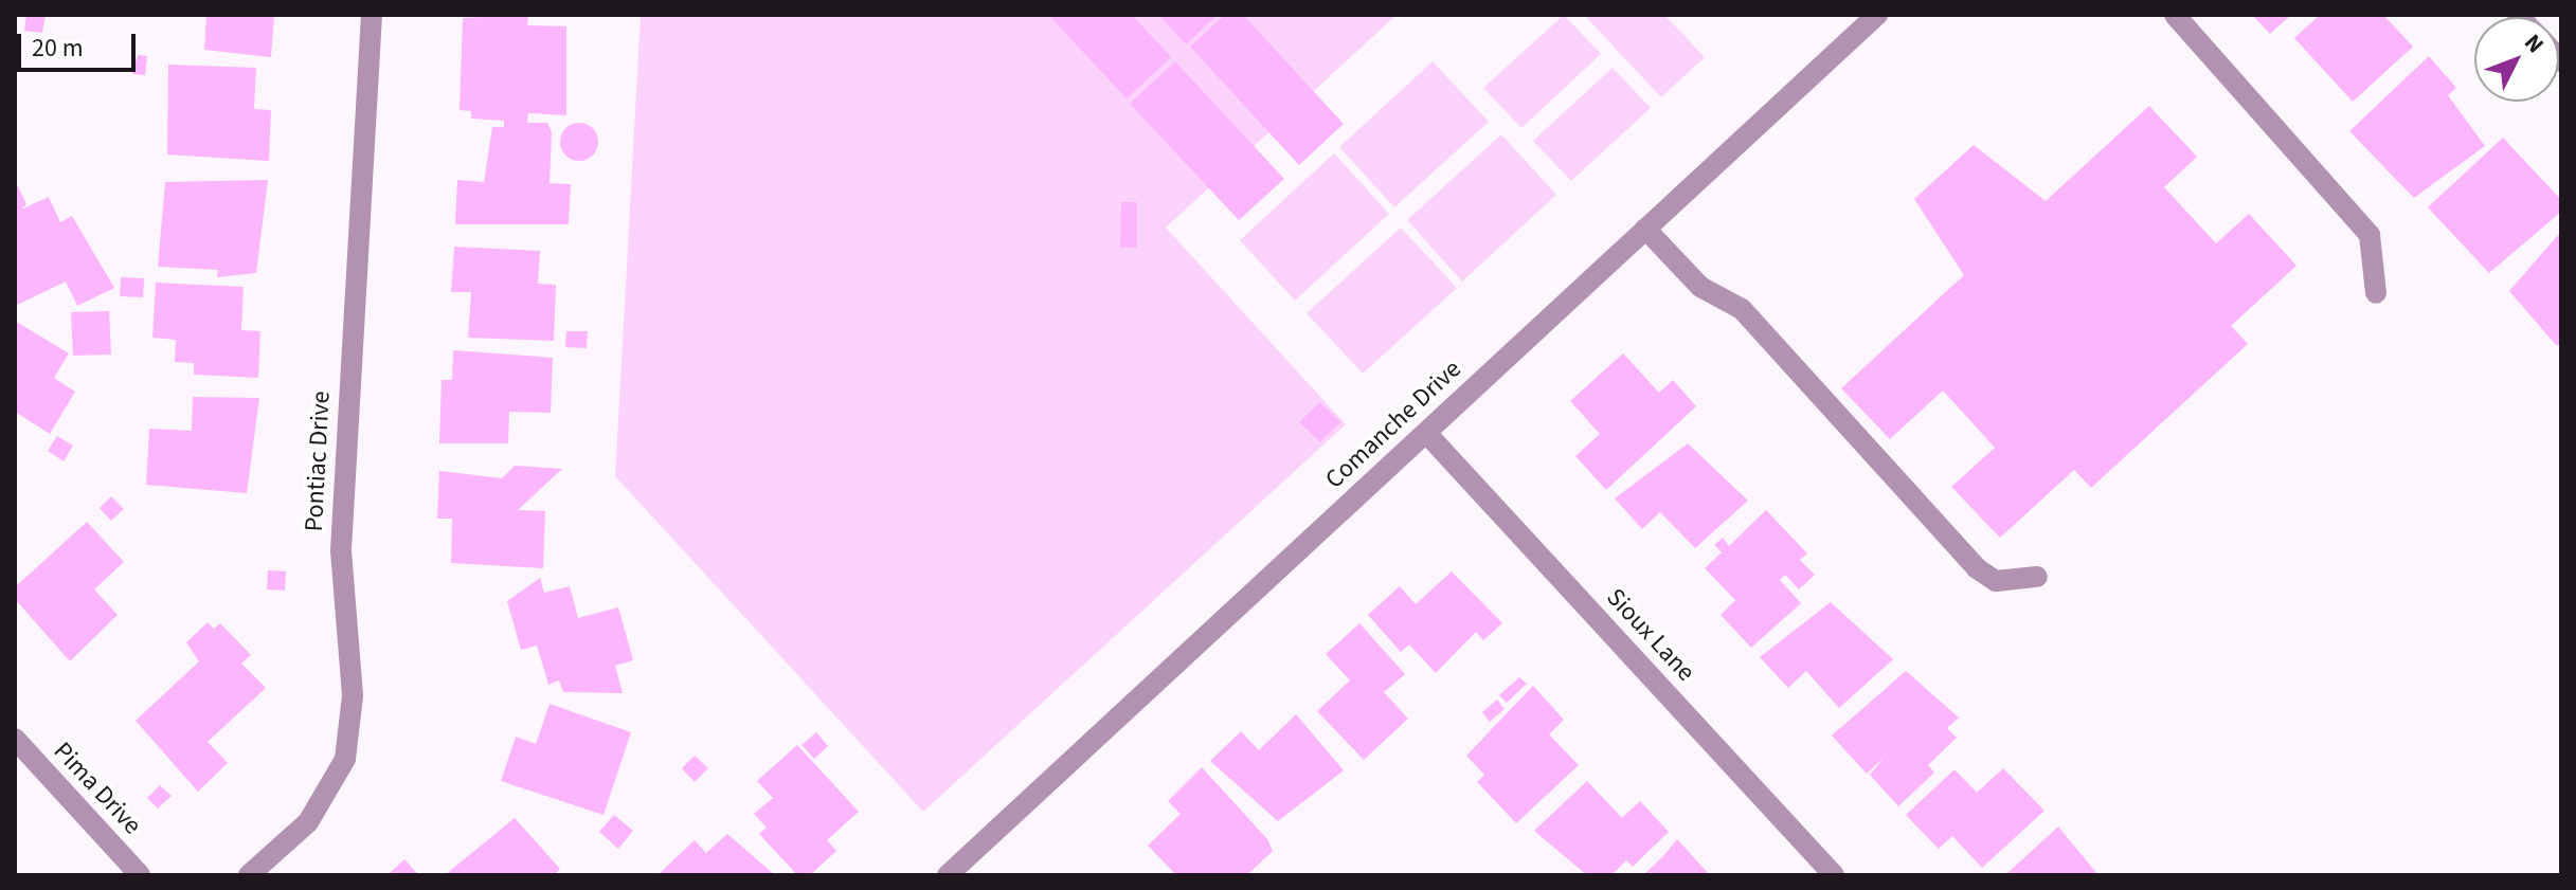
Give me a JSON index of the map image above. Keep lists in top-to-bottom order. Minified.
{"streets":{"street":["Comanche Drive","Pontiac Drive","Sioux Lane","Pima Drive"]},"crossings":[["Comanche Drive","Sioux Lane"]],"scale_bar":"20 m","north":"top right"}
